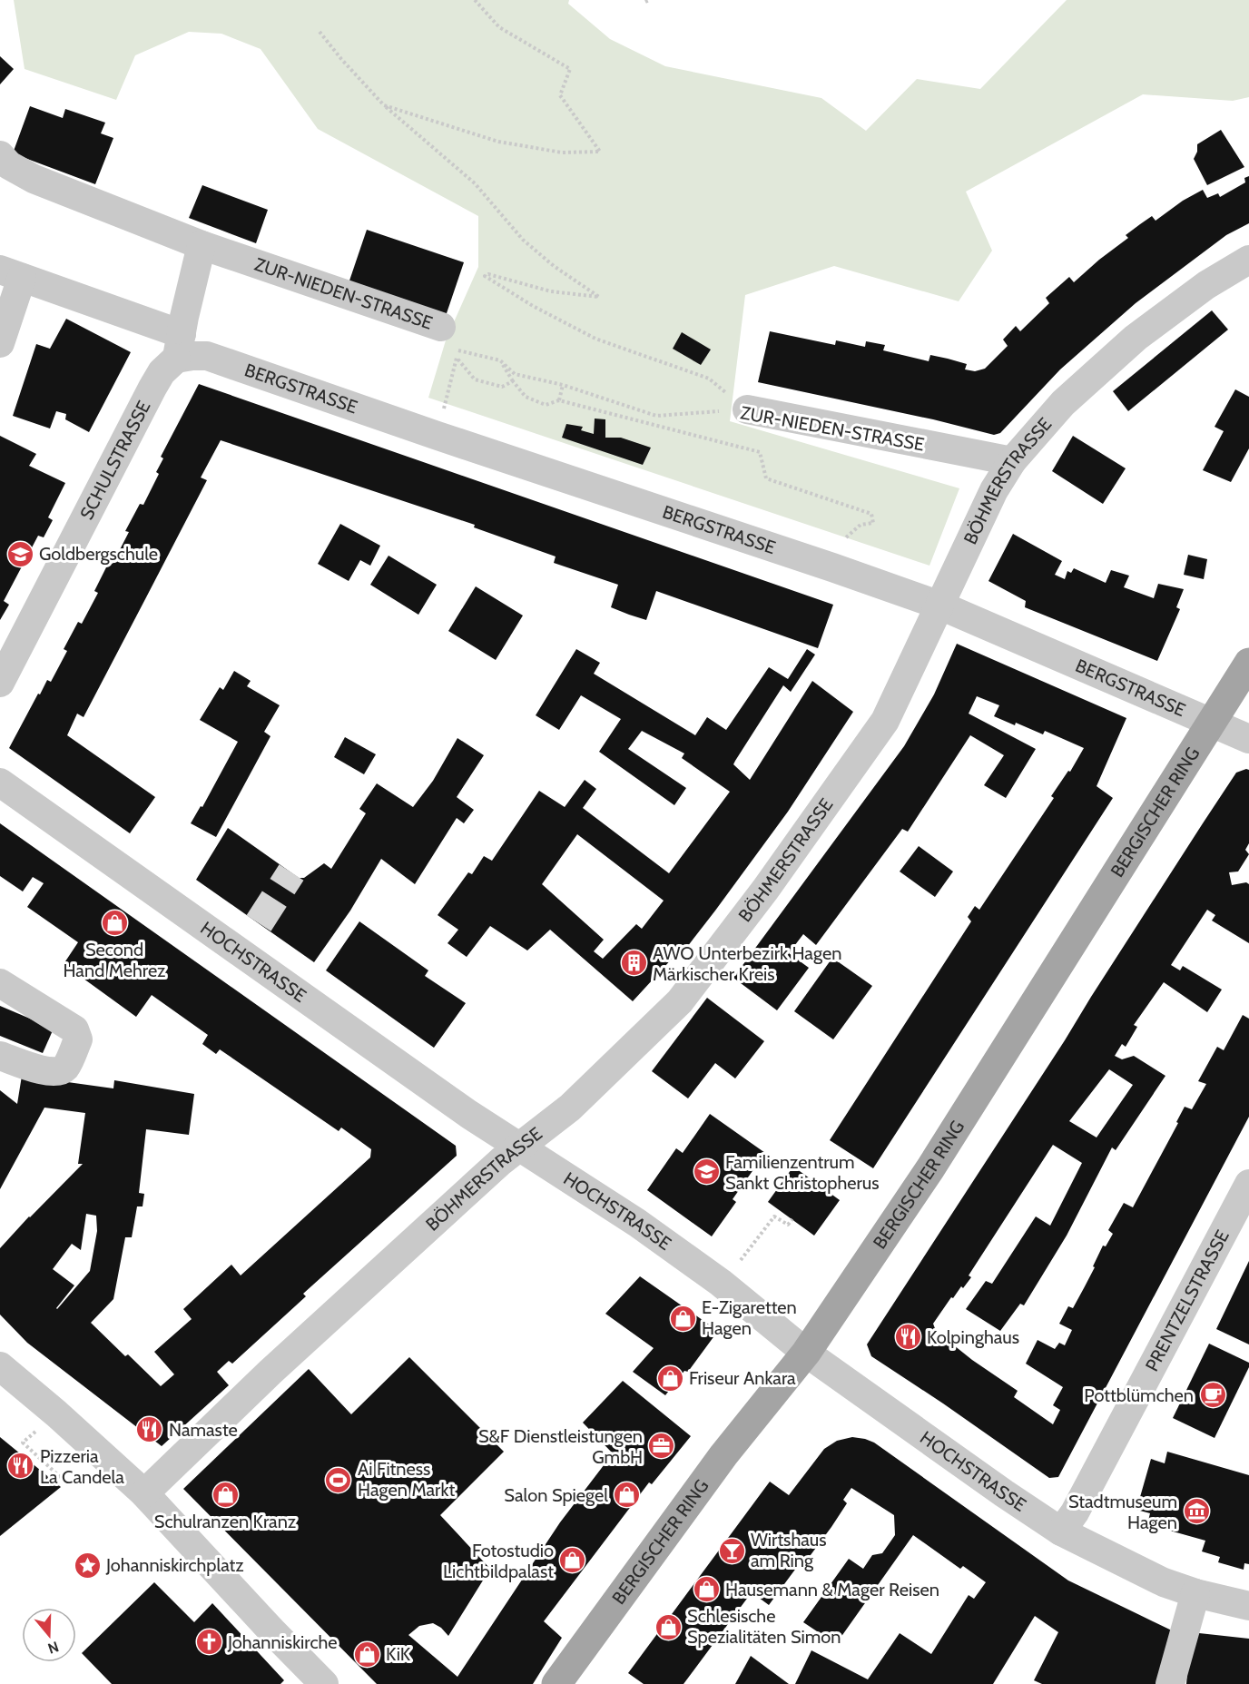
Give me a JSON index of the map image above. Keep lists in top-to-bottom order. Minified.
{"streets":{"main road":["BERGISCHER RING"],"street":["ZUR-NIEDEN-STRASSE","BERGSTRASSE","SCHULSTRASSE","BÖHMERSTRASSE","HOCHSTRASSE","PRENTZELSTRASSE"]},"crossings":[["ZUR-NIEDEN-STRASSE","BÖHMERSTRASSE"],["BERGSTRASSE","SCHULSTRASSE"],["BERGSTRASSE","BÖHMERSTRASSE"],["BERGSTRASSE","BERGISCHER RING"],["BÖHMERSTRASSE","HOCHSTRASSE"],["BERGISCHER RING","HOCHSTRASSE"],["HOCHSTRASSE","PRENTZELSTRASSE"]],"places":{"school or university":["Goldbergschule","Familienzentrum Sankt Christopherus"],"shop":["Second Hand Mehrez","E-Zigaretten Hagen","Friseur Ankara","Schulranzen Kranz","Salon Spiegel","Fotostudio Lichtbildpalast","Hausemann & Mager Reisen","Schlesische Spezialitäten Simon","KiK"],"building":["AWO Unterbezirk Hagen Märkischer Kreis"],"restaurant":["Kolpinghaus","Namaste","Pizzeria La Candela"],"cafe":["Pottblümchen"],"office":["S&F Dienstleistungen GmbH"],"sports":["Ai Fitness Hagen Markt"],"museum":["Stadtmuseum Hagen"],"bar":["Wirtshaus am Ring"],"place":["Johanniskirchplatz"],"church":["Johanniskirche"]},"north":"bottom"}
